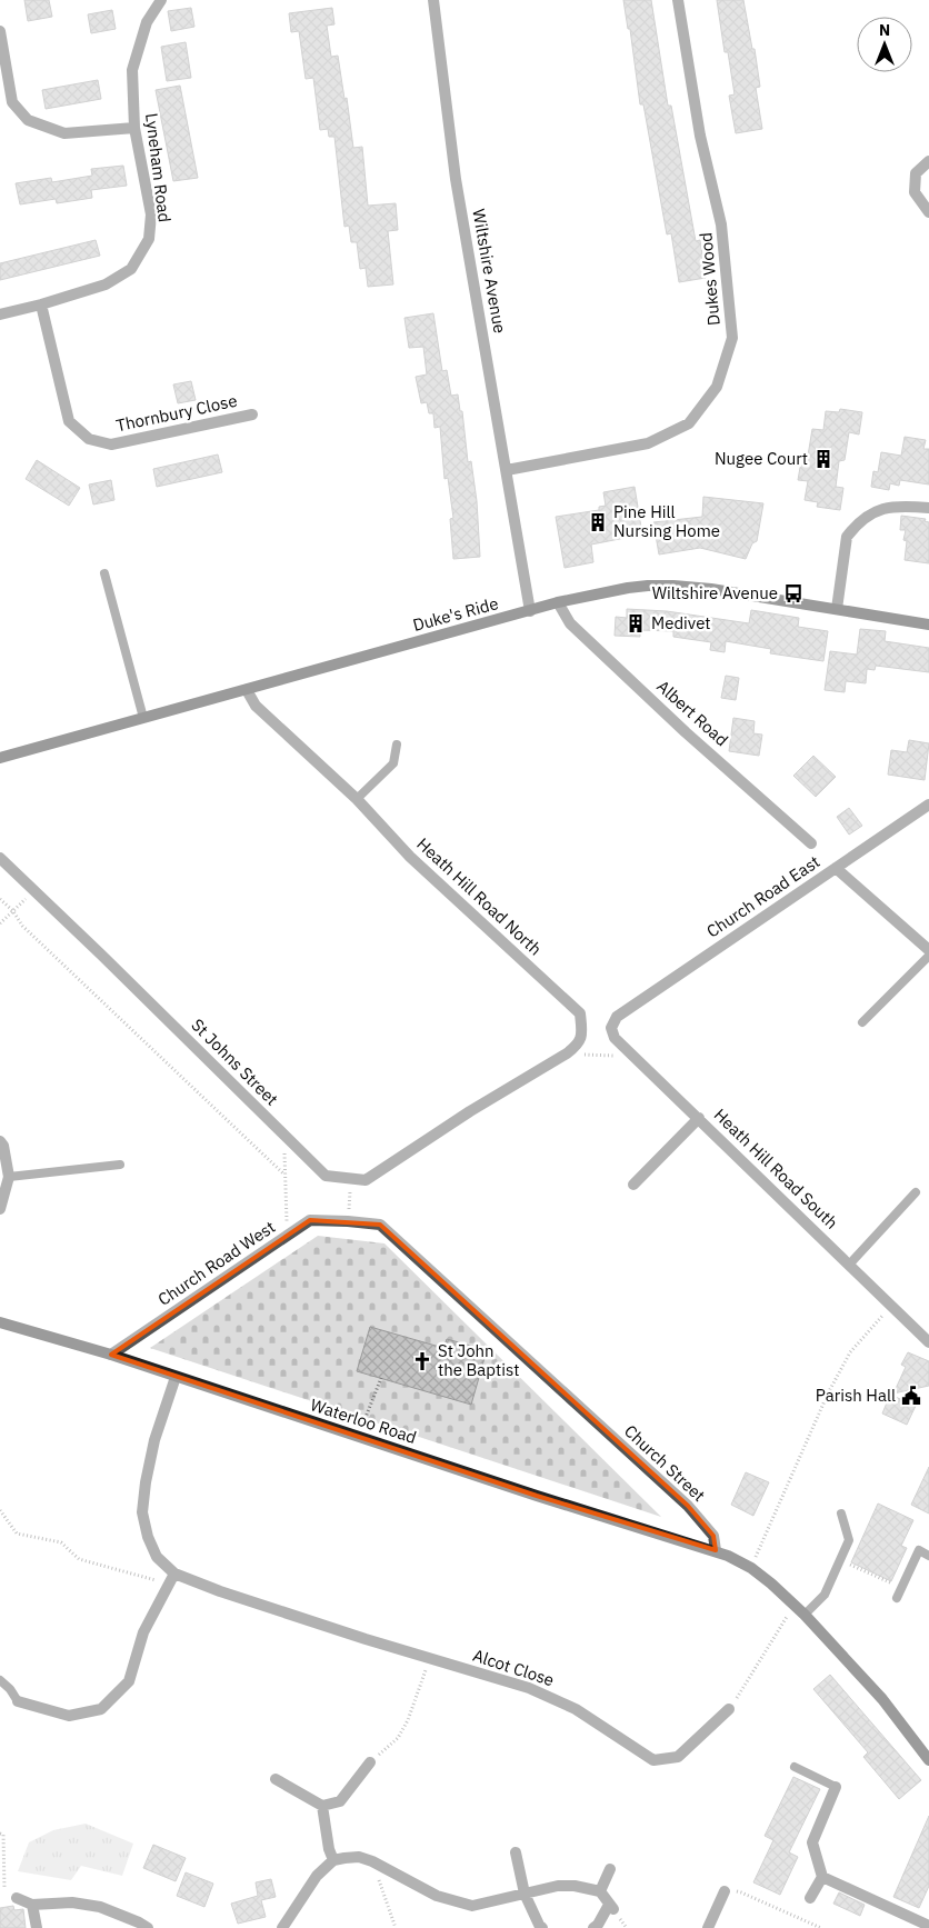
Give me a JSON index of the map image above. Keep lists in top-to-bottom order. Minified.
{"streets":{"street":["Lyneham Road","Wiltshire Avenue","Dukes Wood","Thornbury Close","Duke's Ride","Albert Road","Heath Hill Road North","Church Road East","St Johns Street","Heath Hill Road South","Church Road West","Waterloo Road","Church Street","Alcot Close"]},"crossings":[["Lyneham Road","Thornbury Close"],["Wiltshire Avenue","Dukes Wood"],["Wiltshire Avenue","Duke's Ride"],["Duke's Ride","Albert Road"],["Duke's Ride","Heath Hill Road North"],["Heath Hill Road North","St Johns Street"],["Church Road East","Heath Hill Road South"],["Church Road West","Waterloo Road"],["Church Road West","Church Street"],["Waterloo Road","Church Street"],["Waterloo Road","Alcot Close"]],"places":{"building":["Nugee Court","Pine Hill Nursing Home","Medivet"],"bus stop":["Wiltshire Avenue"],"church":["St John the Baptist"],"public building":["Parish Hall"]},"north":"top"}
